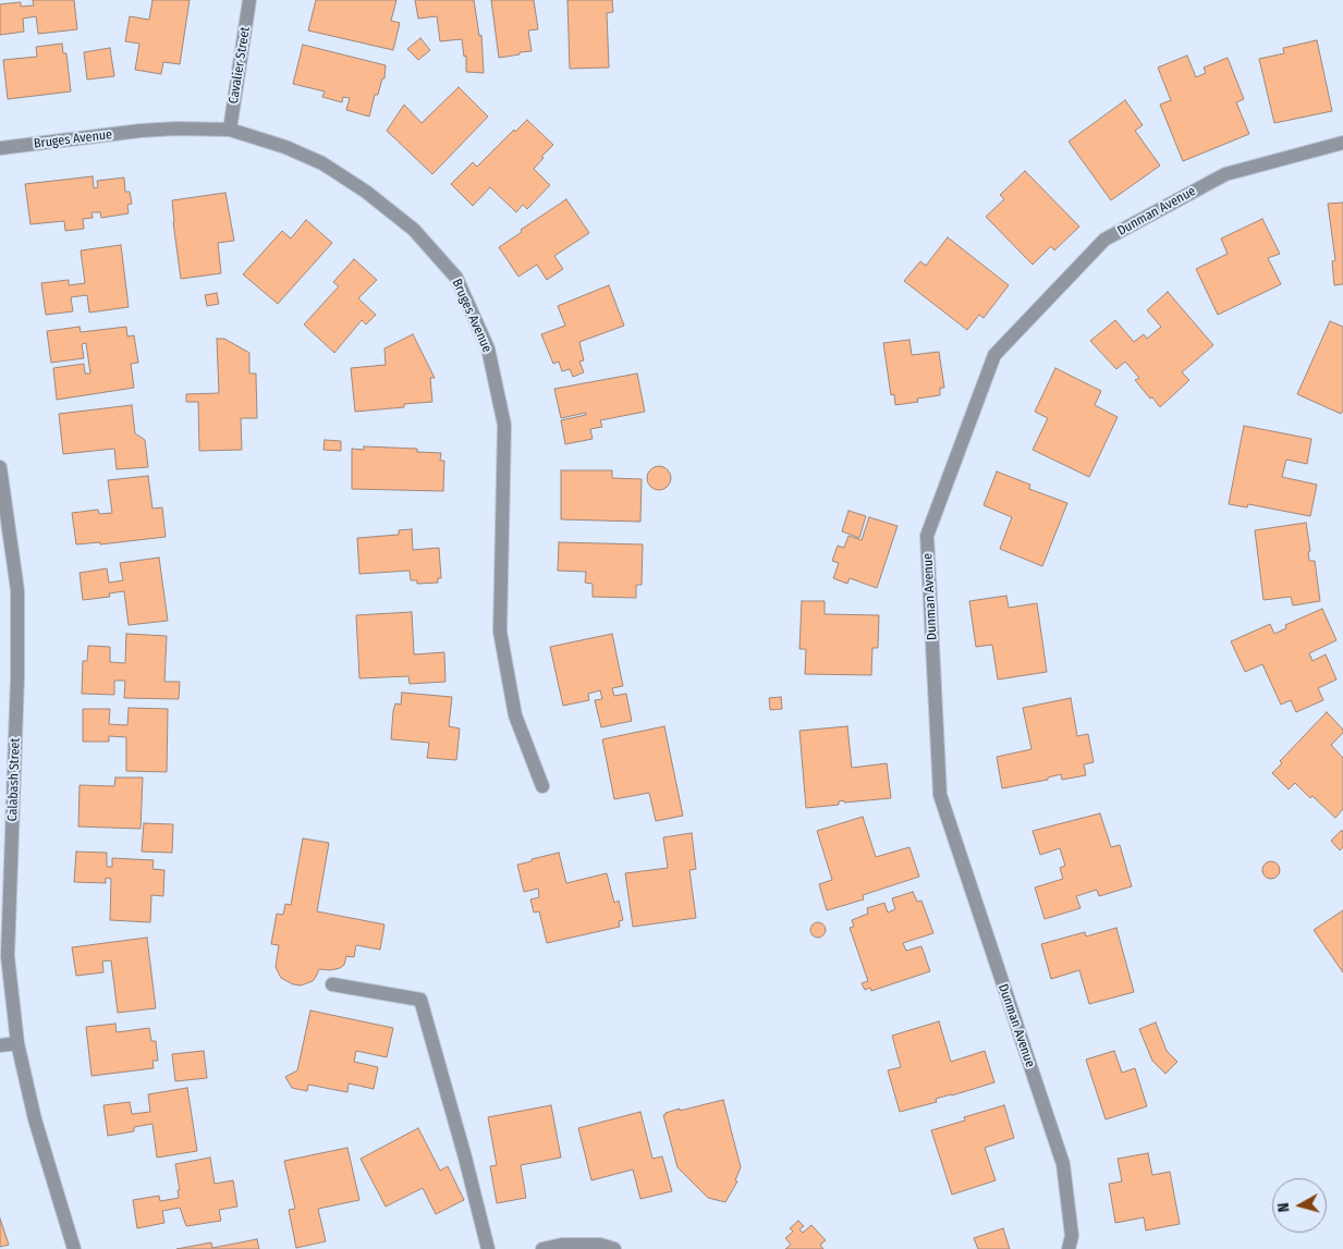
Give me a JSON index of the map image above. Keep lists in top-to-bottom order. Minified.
{"streets":{"street":["Cavalier Street","Bruges Avenue","Dunman Avenue","Calabash Street"]},"crossings":[["Cavalier Street","Bruges Avenue"]],"north":"left"}
